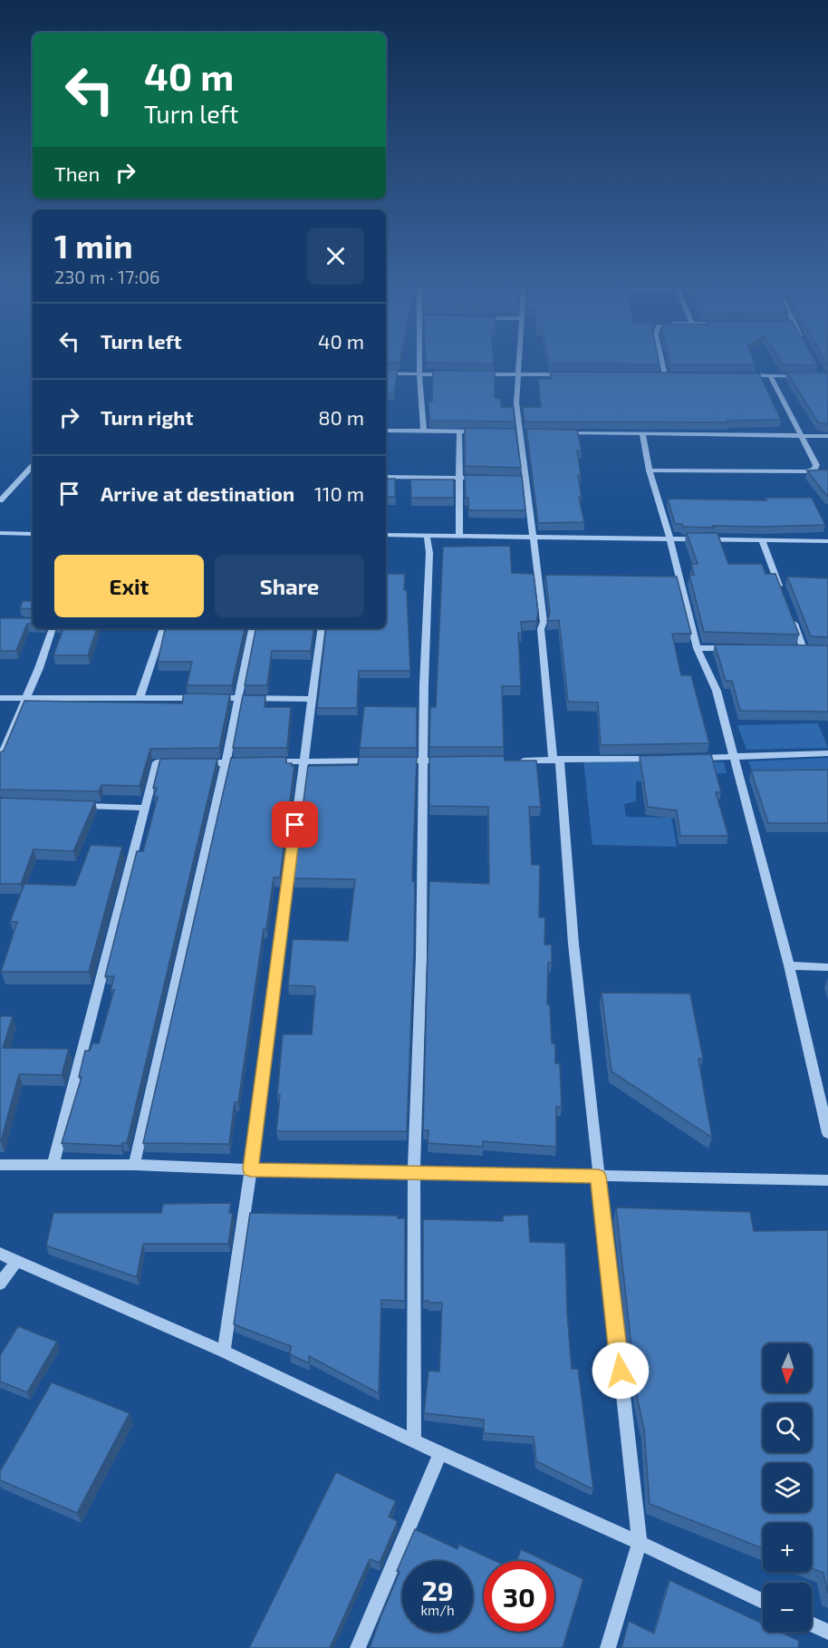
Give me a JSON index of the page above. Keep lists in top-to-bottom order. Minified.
{"north":"bottom","page":{"turn":["40 m","Turn left"],"then":"Then","heading":["1 min","230 m · 17:06"],"list":[{"name":"Turn left","value":"40 m"},{"name":"Turn right","value":"80 m"},{"name":"Arrive at destination","value":"110 m"}],"buttons":["Exit","Share"],"map_buttons":["+","−"],"speed":"29 km/h","limit":"30"}}
